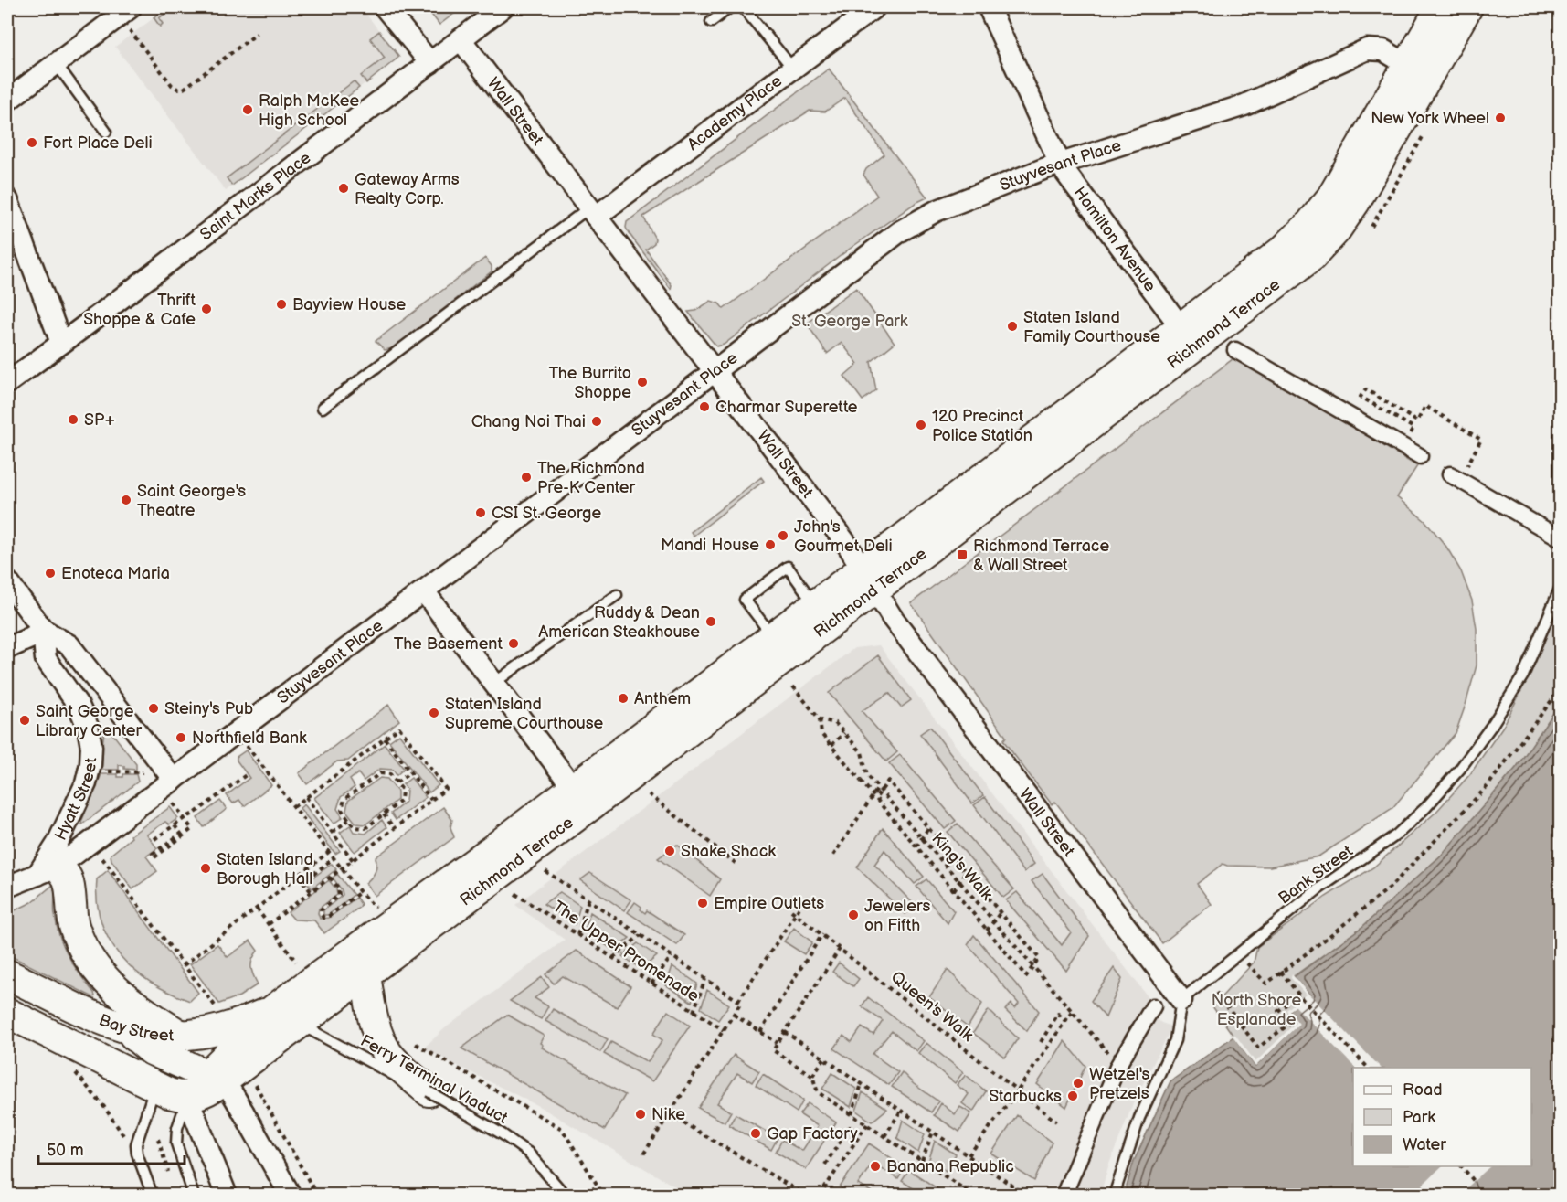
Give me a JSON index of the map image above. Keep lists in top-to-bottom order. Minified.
{"streets":{"main road":["Richmond Terrace","Bay Street"],"street":["Wall Street","Academy Place","Stuyvesant Place","Saint Marks Place","Hamilton Avenue","Hyatt Street"],"lane":["Bank Street","Ferry Terminal Viaduct"],"path":["King's Walk","The Upper Promenade","Queen's Walk"]},"crossings":[["Wall Street","Academy Place"],["Wall Street","Stuyvesant Place"],["Wall Street","Saint Marks Place"],["Wall Street","Richmond Terrace"],["Wall Street","Bank Street"],["Stuyvesant Place","Hamilton Avenue"],["Stuyvesant Place","Richmond Terrace"],["Stuyvesant Place","Hyatt Street"],["Hamilton Avenue","Richmond Terrace"],["Richmond Terrace","Bay Street"],["Richmond Terrace","Ferry Terminal Viaduct"],["Bay Street","Ferry Terminal Viaduct"]],"parks":["St. George Park","North Shore Esplanade"],"places":{"other":["Ralph McKee High School","New York Wheel","Fort Place Deli","Gateway Arms Realty Corp.","Bayview House","Thrift Shoppe & Cafe","Staten Island Family Courthouse","The Burrito Shoppe","Charmar Superette","SP+","Chang Noi Thai","120 Precinct Police Station","The Richmond Pre-K Center","Saint George's Theatre","CSI St. George","John's Gourmet Deli","Mandi House","Enoteca Maria","Ruddy & Dean American Steakhouse","The Basement","Anthem","Steiny's Pub","Staten Island Supreme Courthouse","Saint George Library Center","Northfield Bank","Shake Shack","Staten Island Borough Hall","Empire Outlets","Jewelers on Fifth","Wetzel's Pretzels","Starbucks","Nike","Gap Factory","Banana Republic"],"transit":["Richmond Terrace & Wall Street"]},"legend":["Road","Park","Water"],"scale_bar":"50 m"}
